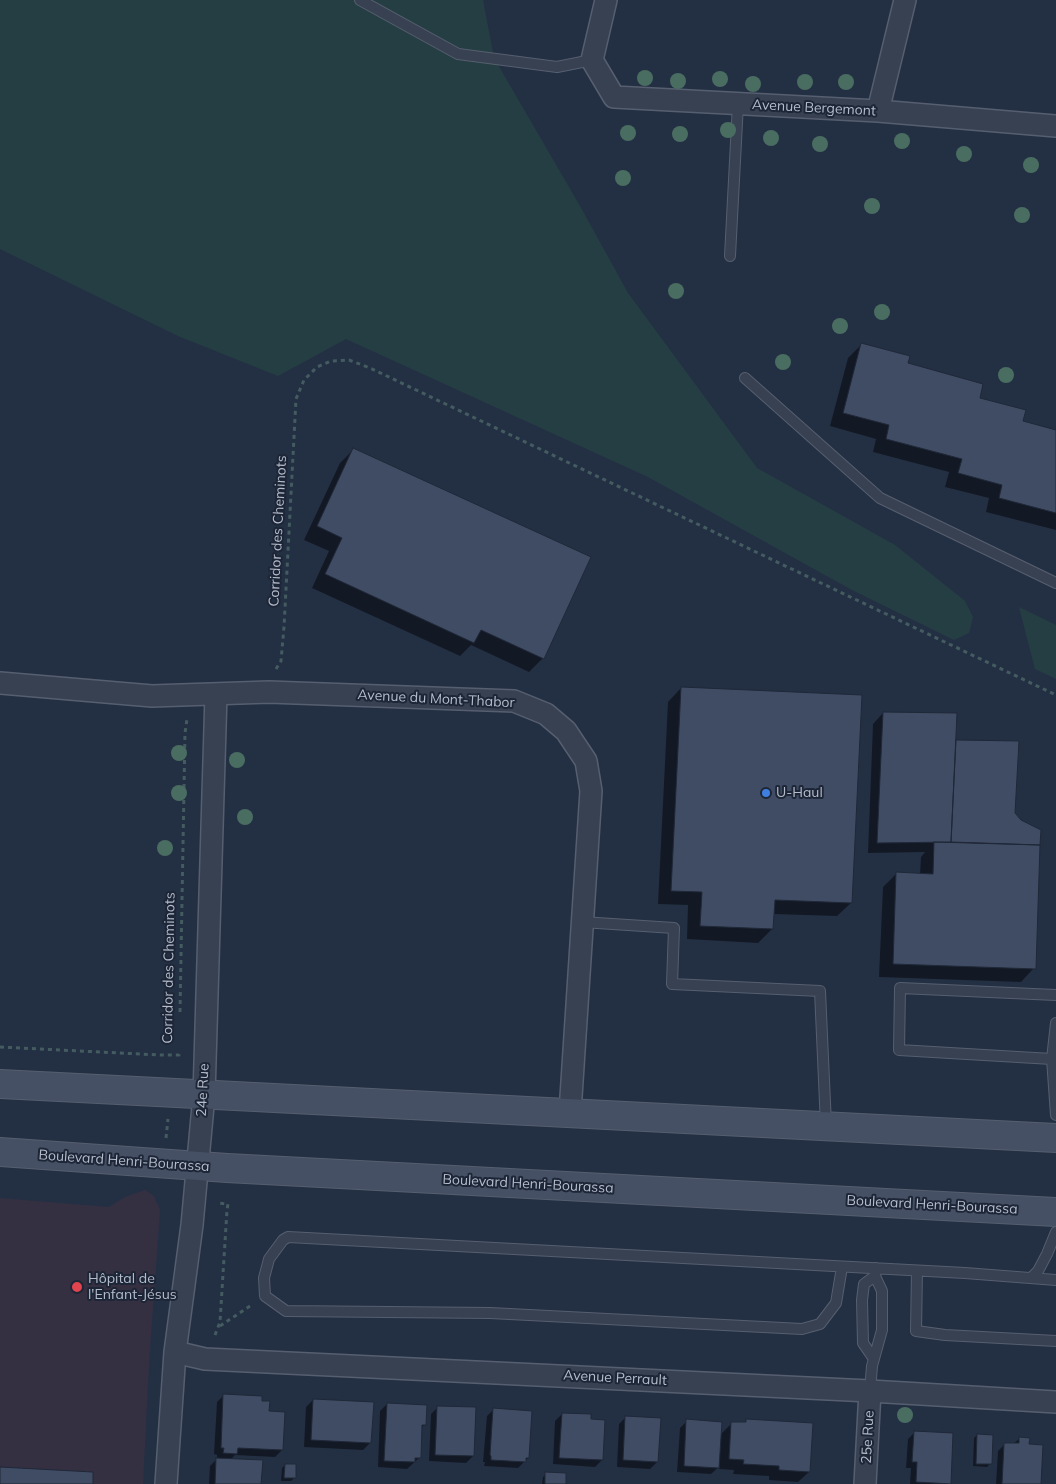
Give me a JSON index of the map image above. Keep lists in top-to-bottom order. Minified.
{"streets":{"main road":["Boulevard Henri-Bourassa"],"street":["Avenue Bergemont","Avenue du Mont-Thabor","24e Rue","Avenue Perrault","25e Rue"],"path":["Corridor des Cheminots"]},"crossings":[["Avenue du Mont-Thabor","24e Rue"],["24e Rue","Boulevard Henri-Bourassa"],["24e Rue","Avenue Perrault"],["Avenue Perrault","25e Rue"]],"places":["U-Haul","Hôpital de l'Enfant-Jésus"]}
